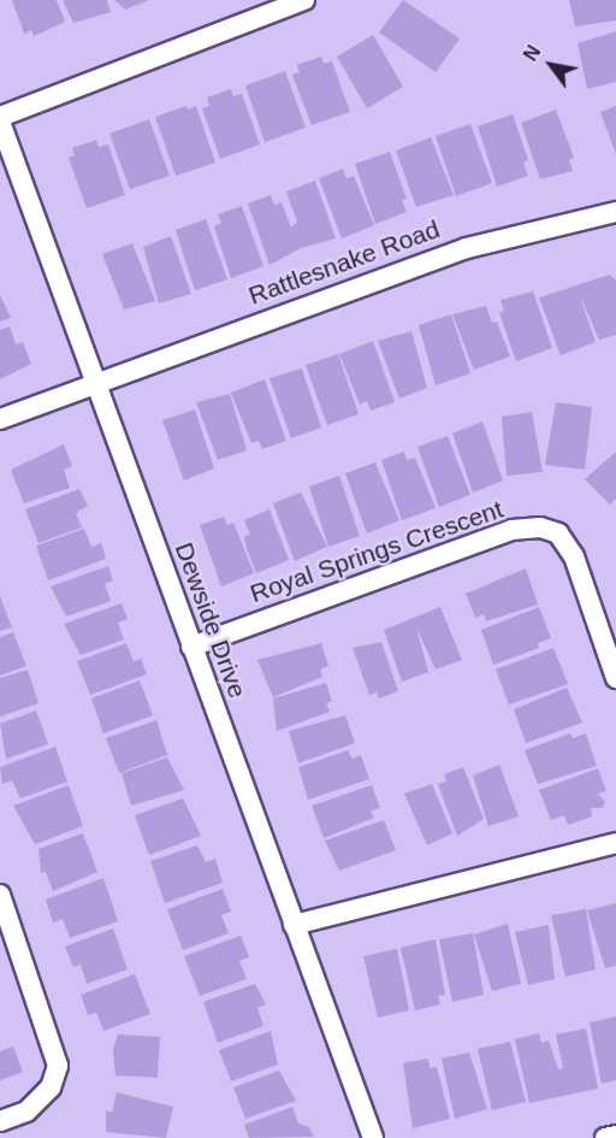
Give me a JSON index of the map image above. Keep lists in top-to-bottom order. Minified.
{"streets":{"street":["Rattlesnake Road","Royal Springs Crescent","Dewside Drive"]},"crossings":[["Rattlesnake Road","Dewside Drive"],["Royal Springs Crescent","Dewside Drive"]],"north":"top left"}
